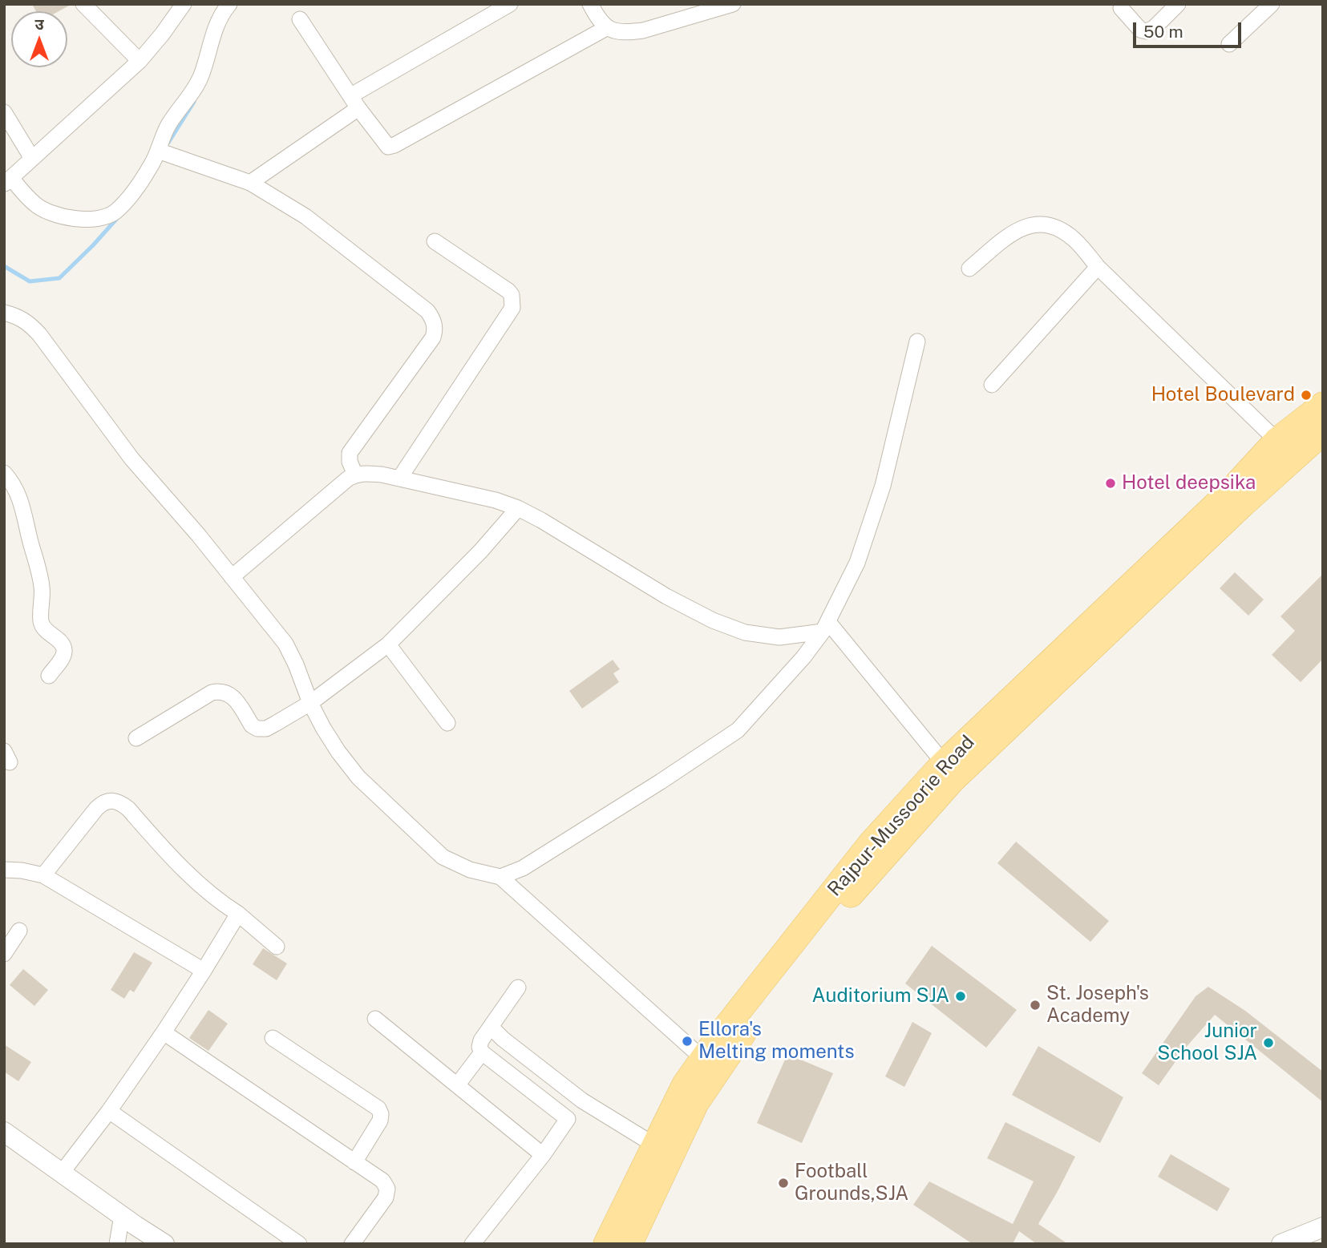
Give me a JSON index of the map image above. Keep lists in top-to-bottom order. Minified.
{"streets":{"main road":["Rajpur-Mussoorie Road"]},"places":["Hotel Boulevard","Hotel deepsika","Auditorium SJA","St. Joseph's Academy","Ellora's Melting moments","Junior School SJA","Football Grounds,SJA"],"scale_bar":"50 m","north":"top"}
